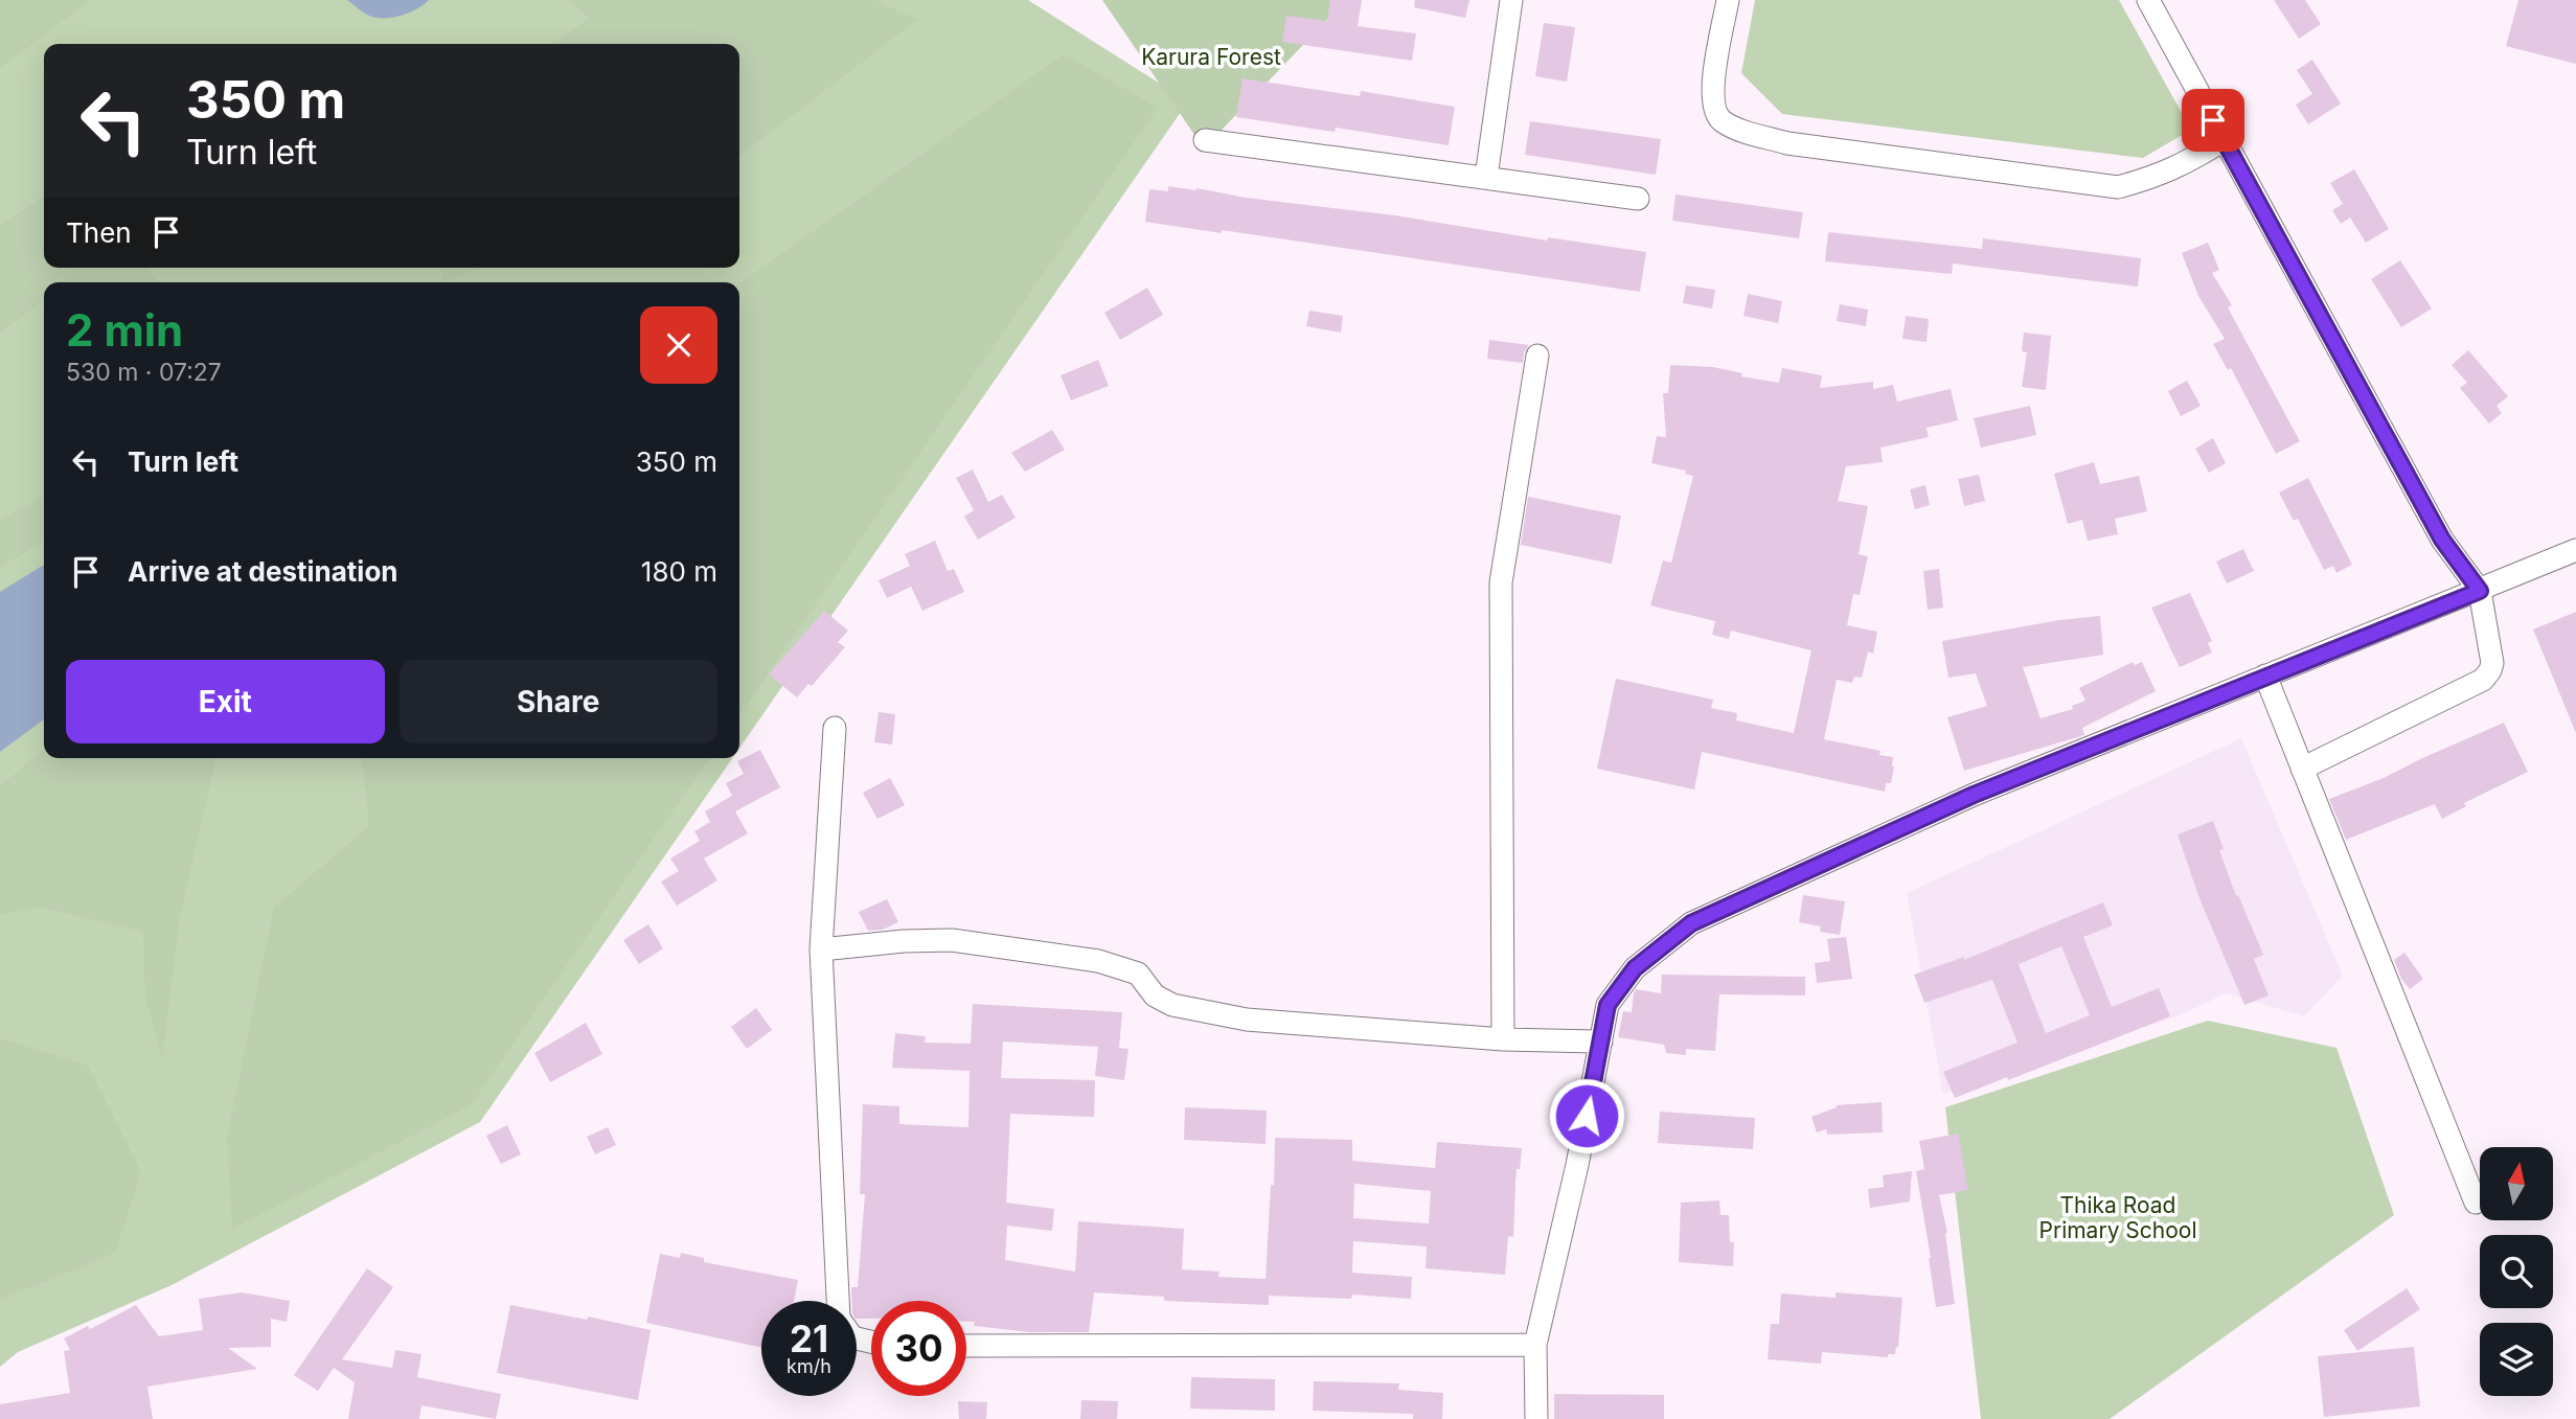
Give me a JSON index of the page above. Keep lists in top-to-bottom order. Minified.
{"parks":["Karura Forest","Thika Road Primary School"],"north":"top","page":{"turn":["350 m","Turn left"],"then":"Then","heading":["2 min","530 m · 07:27"],"list":[{"name":"Turn left","value":"350 m"},{"name":"Arrive at destination","value":"180 m"}],"buttons":["Exit","Share"],"speed":"21 km/h","limit":"30"}}
